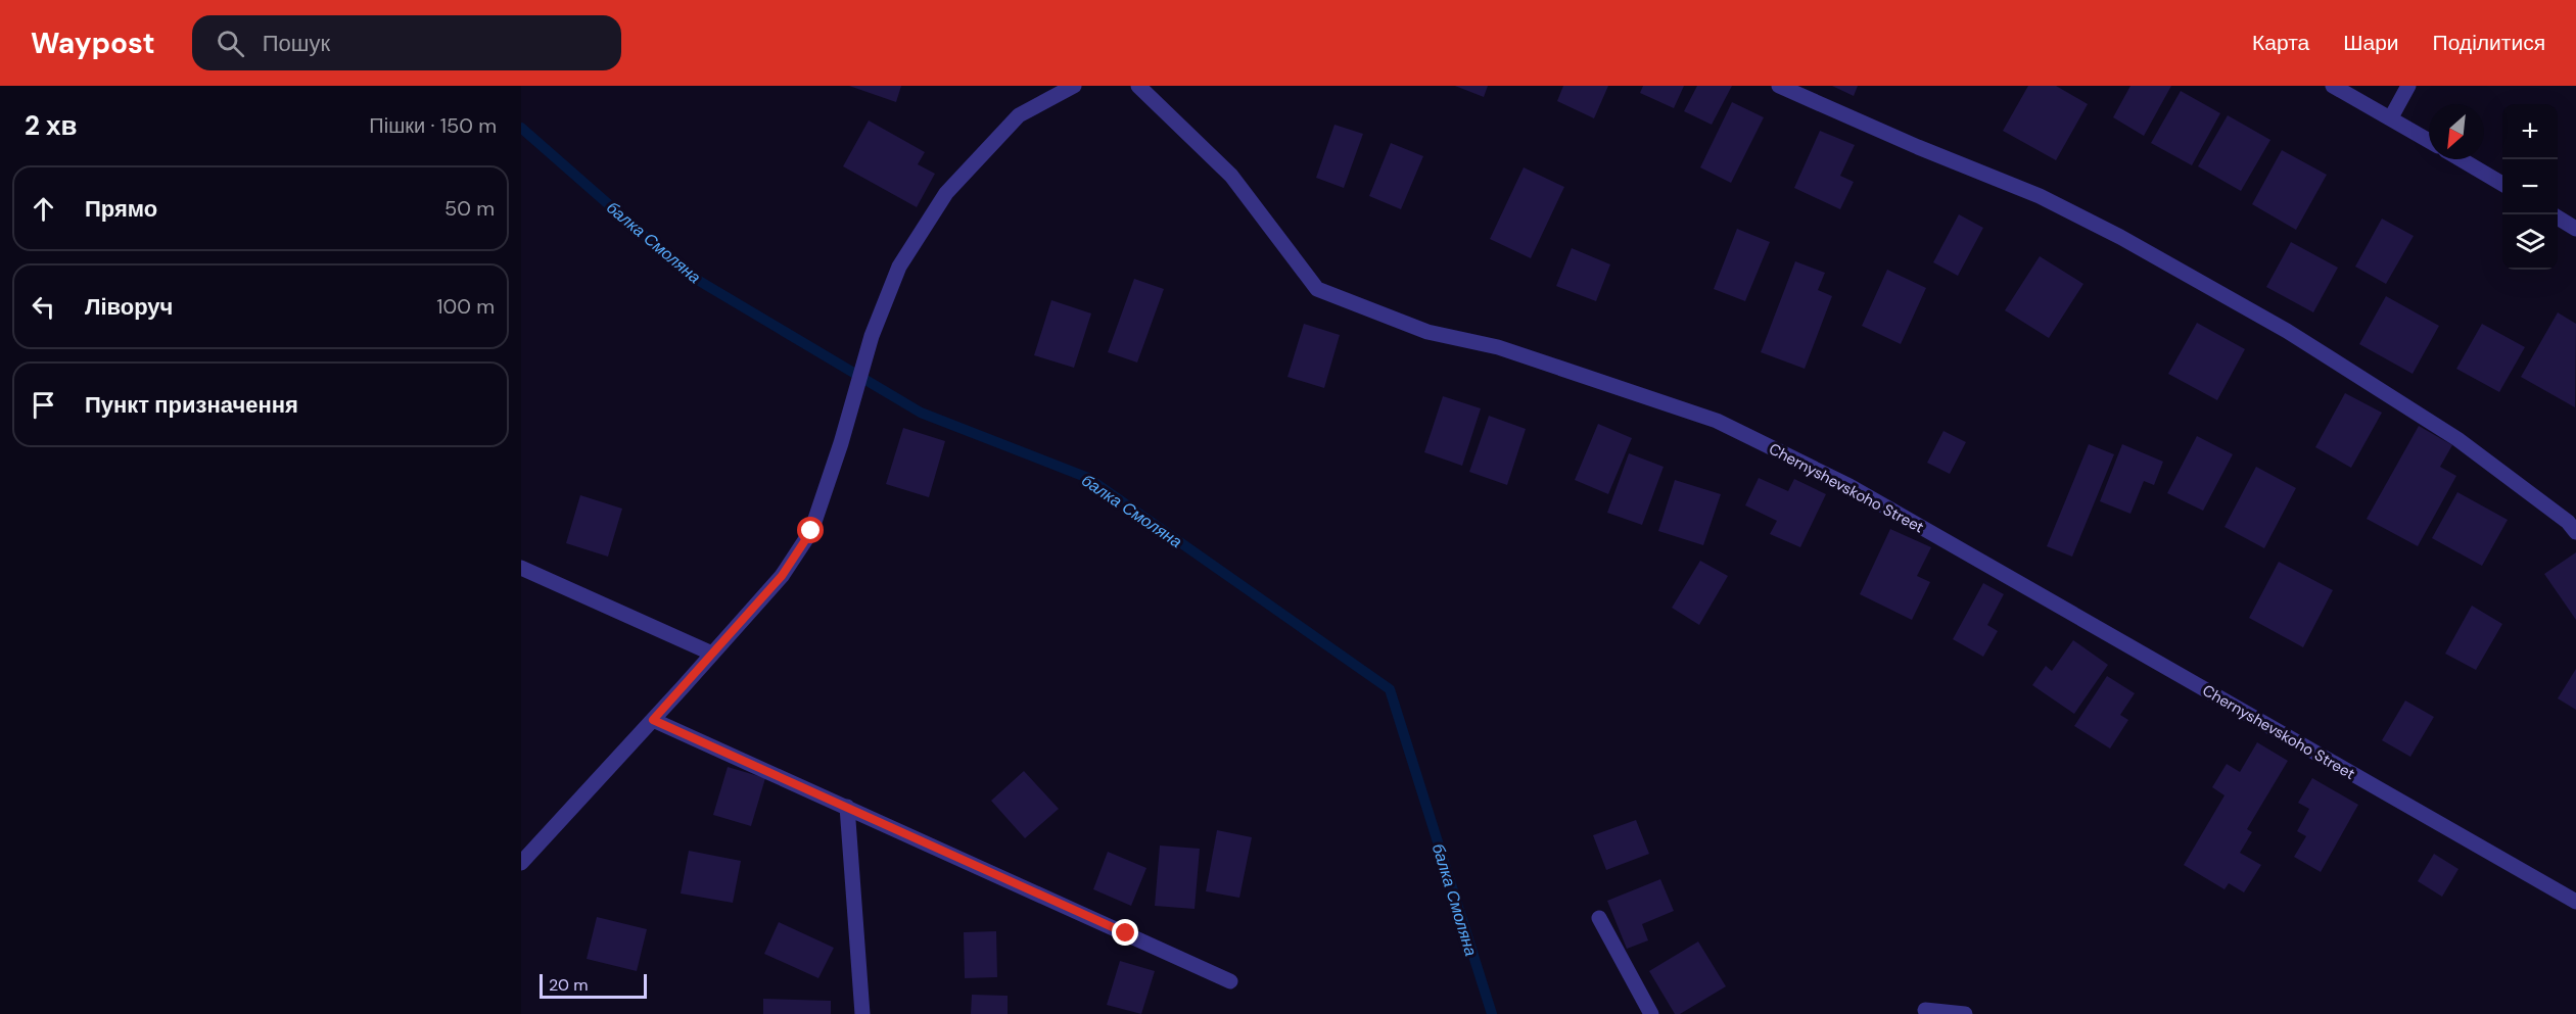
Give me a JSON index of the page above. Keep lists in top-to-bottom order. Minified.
{"streets":{"street":["Chernyshevskoho Street"]},"water":["балка Смоляна"],"scale_bar":"20 m","north":"bottom left","page":{"header":"Waypost","search":"Пошук","nav":["Карта","Шари","Поділитися"],"heading":["2 хв","Пішки · 150 m"],"map_buttons":["+","−"],"list":[["Прямо","50 m"],["Ліворуч","100 m"],"Пункт призначення"],"scale":"20 m"}}
